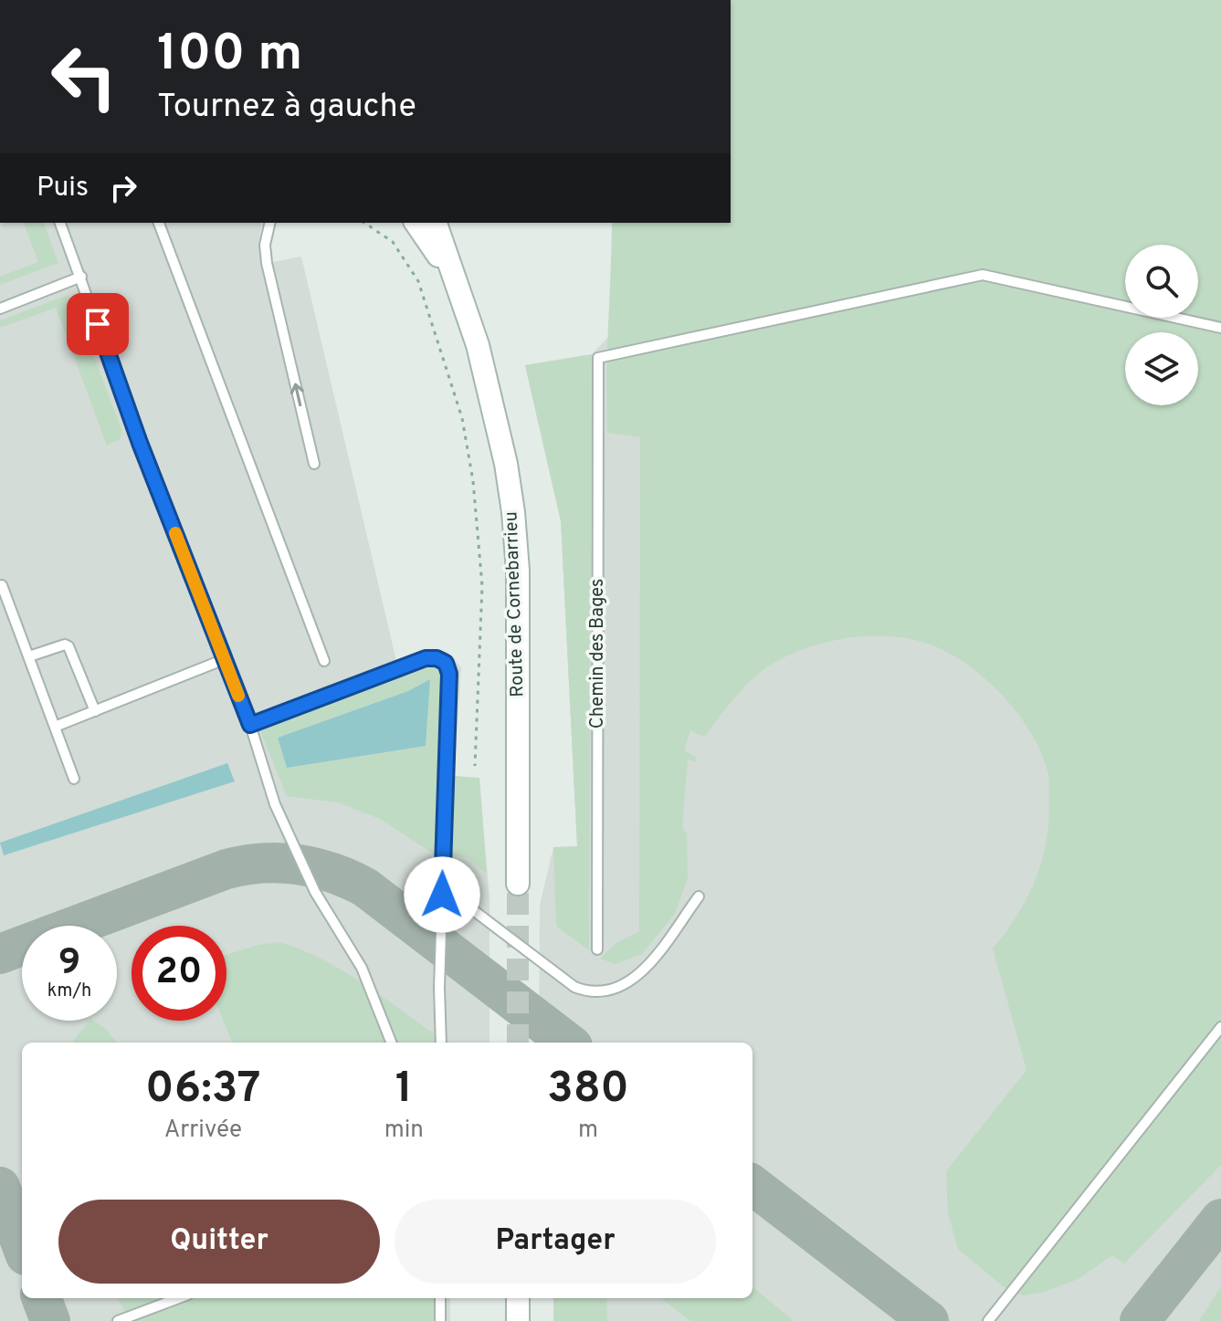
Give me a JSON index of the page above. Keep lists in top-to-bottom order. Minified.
{"streets":{"main road":["Route de Cornebarrieu"],"lane":["Chemin des Bages"]},"page":{"turn":["100 m","Tournez à gauche"],"then":"Puis","speed":"9 km/h","limit":"20","eta":["06:37","Arrivée","1","min","380","m"],"buttons":["Quitter","Partager"]}}
